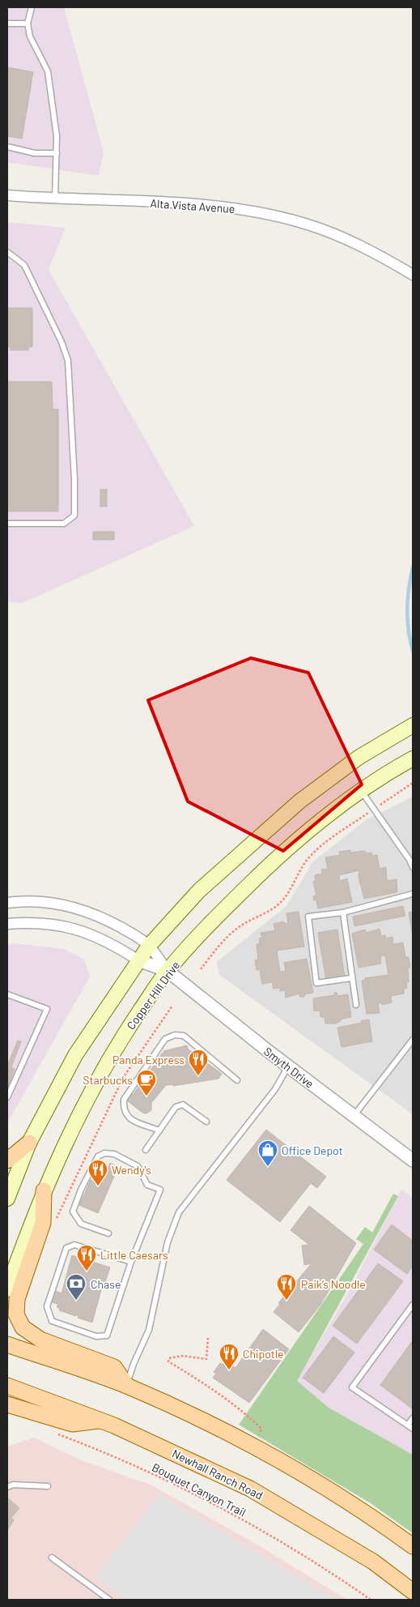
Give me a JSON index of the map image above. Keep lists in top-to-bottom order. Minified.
{"streets":{"main road":["Copper Hill Drive","Newhall Ranch Road"],"street":["Alta Vista Avenue","Smyth Drive"],"path":["Bouquet Canyon Trail"]},"crossings":[["Copper Hill Drive","Smyth Drive"]],"places":{"restaurant":["Panda Express","Wendy's","Little Caesars","Paik’s Noodle","Chipotle"],"cafe":["Starbucks"],"shop":["Office Depot"],"bank":["Chase"]}}
